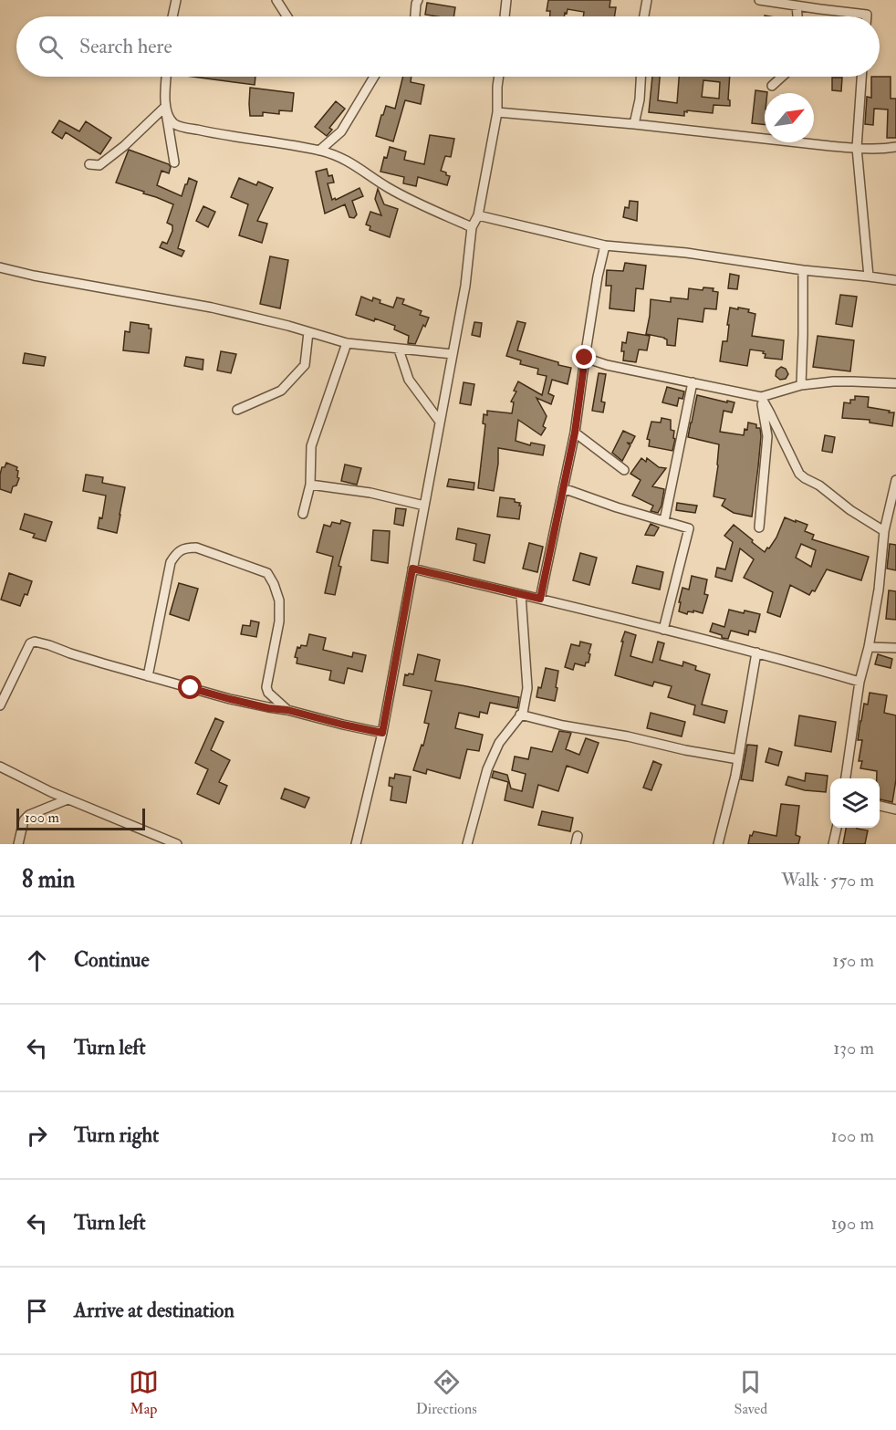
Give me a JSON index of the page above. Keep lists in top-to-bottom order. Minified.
{"scale_bar":"100 m","north":"top right","page":{"search":"Search here","scale":"100 m","heading":["8 min","Walk · 570 m"],"list":[["Continue","150 m"],["Turn left","130 m"],["Turn right","100 m"],["Turn left","190 m"],"Arrive at destination"],"nav":["Map","Directions","Saved"]}}
